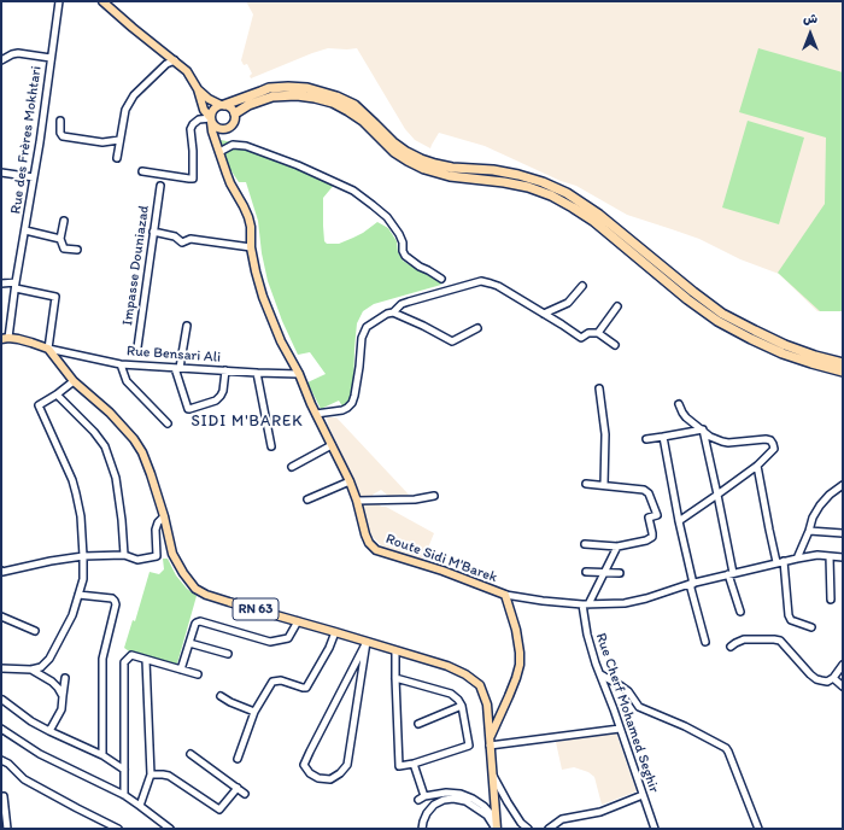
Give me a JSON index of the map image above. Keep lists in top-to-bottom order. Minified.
{"streets":{"main road":["Route Sidi M'Barek","RN 63"],"street":["Rue des Frères Mokhtari","Impasse Douniazad","Rue Bensari Ali","Rue Cherf Mohamed Seghir"]},"crossings":[["Rue Bensari Ali","Route Sidi M'Barek"],["Rue Bensari Ali","RN 63"],["Route Sidi M'Barek","Rue Cherf Mohamed Seghir"]],"districts":["SIDI M'BAREK"],"north":"top"}
